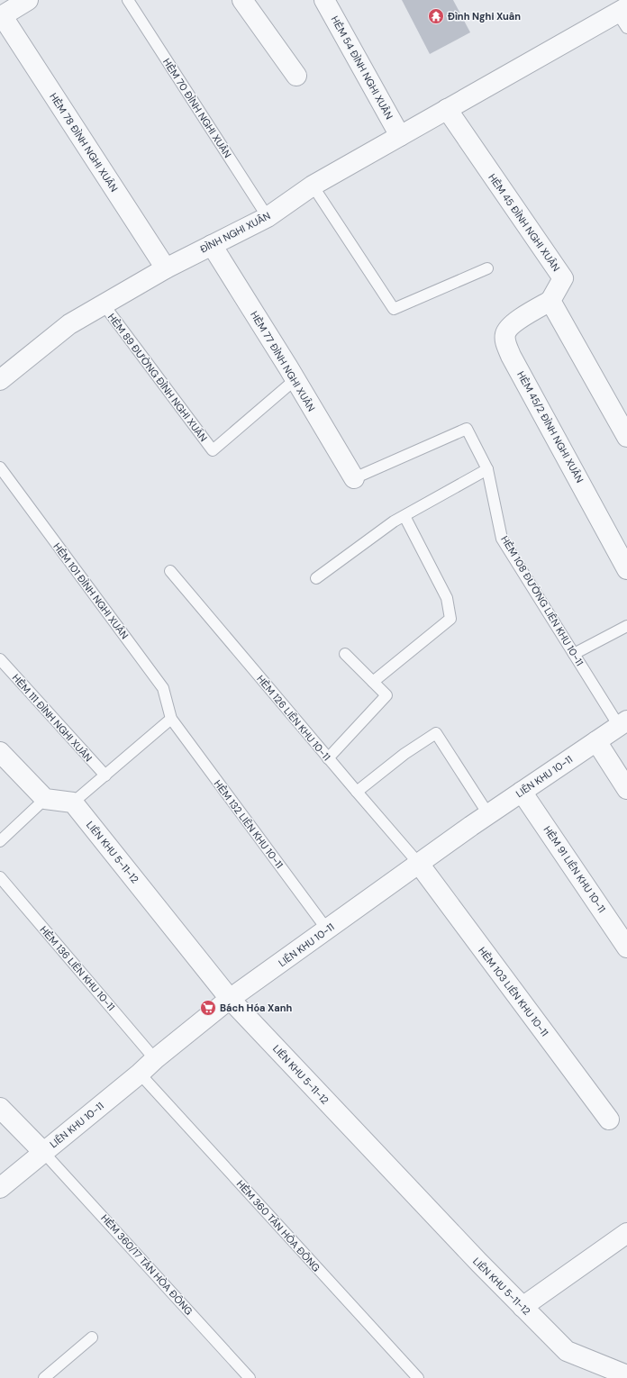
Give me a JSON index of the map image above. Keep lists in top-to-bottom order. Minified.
{"streets":{"street":["HẺM 54 ĐÌNH NGHI XUÂN","HẺM 78 ĐÌNH NGHI XUÂN","HẺM 45 ĐÌNH NGHI XUÂN","ĐÌNH NGHI XUÂN","HẺM 77 ĐÌNH NGHI XUÂN","HẺM 45/2 ĐÌNH NGHI XUÂN","LIÊN KHU 10-11","LIÊN KHU 5-11-12","HẺM 91 LIÊN KHU 10-11","HẺM 103 LIÊN KHU 10-11"],"lane":["HẺM 70 ĐÌNH NGHI XUÂN","HẺM 89 ĐƯỜNG ĐÌNH NGHI XUÂN","HẺM 101 ĐÌNH NGHI XUÂN","HẺM 108 ĐƯỜNG LIÊN KHU 10-11","HẺM 111 ĐÌNH NGHI XUÂN","HẺM 126 LIÊN KHU 10-11","HẺM 132 LIÊN KHU 10-11","HẺM 136 LIÊN KHU 10-11","HẺM 360 TÂN HÒA ĐÔNG","HẺM 360/17 TÂN HÒA ĐÔNG"]},"crossings":[["HẺM 54 ĐÌNH NGHI XUÂN","ĐÌNH NGHI XUÂN"],["HẺM 70 ĐÌNH NGHI XUÂN","ĐÌNH NGHI XUÂN"],["HẺM 78 ĐÌNH NGHI XUÂN","ĐÌNH NGHI XUÂN"],["HẺM 45 ĐÌNH NGHI XUÂN","ĐÌNH NGHI XUÂN"],["HẺM 45 ĐÌNH NGHI XUÂN","HẺM 45/2 ĐÌNH NGHI XUÂN"],["ĐÌNH NGHI XUÂN","HẺM 77 ĐÌNH NGHI XUÂN"],["ĐÌNH NGHI XUÂN","HẺM 89 ĐƯỜNG ĐÌNH NGHI XUÂN"],["HẺM 77 ĐÌNH NGHI XUÂN","HẺM 89 ĐƯỜNG ĐÌNH NGHI XUÂN"],["HẺM 77 ĐÌNH NGHI XUÂN","HẺM 108 ĐƯỜNG LIÊN KHU 10-11"],["HẺM 101 ĐÌNH NGHI XUÂN","HẺM 132 LIÊN KHU 10-11"],["HẺM 108 ĐƯỜNG LIÊN KHU 10-11","LIÊN KHU 10-11"],["HẺM 126 LIÊN KHU 10-11","LIÊN KHU 10-11"],["HẺM 126 LIÊN KHU 10-11","HẺM 103 LIÊN KHU 10-11"],["LIÊN KHU 10-11","HẺM 132 LIÊN KHU 10-11"],["LIÊN KHU 10-11","LIÊN KHU 5-11-12"],["LIÊN KHU 10-11","HẺM 91 LIÊN KHU 10-11"],["LIÊN KHU 10-11","HẺM 136 LIÊN KHU 10-11"],["LIÊN KHU 10-11","HẺM 103 LIÊN KHU 10-11"],["LIÊN KHU 10-11","HẺM 360 TÂN HÒA ĐÔNG"],["LIÊN KHU 10-11","HẺM 360/17 TÂN HÒA ĐÔNG"]],"places":{"temple":["Đình Nghi Xuân"],"supermarket":["Bách Hóa Xanh"]}}
